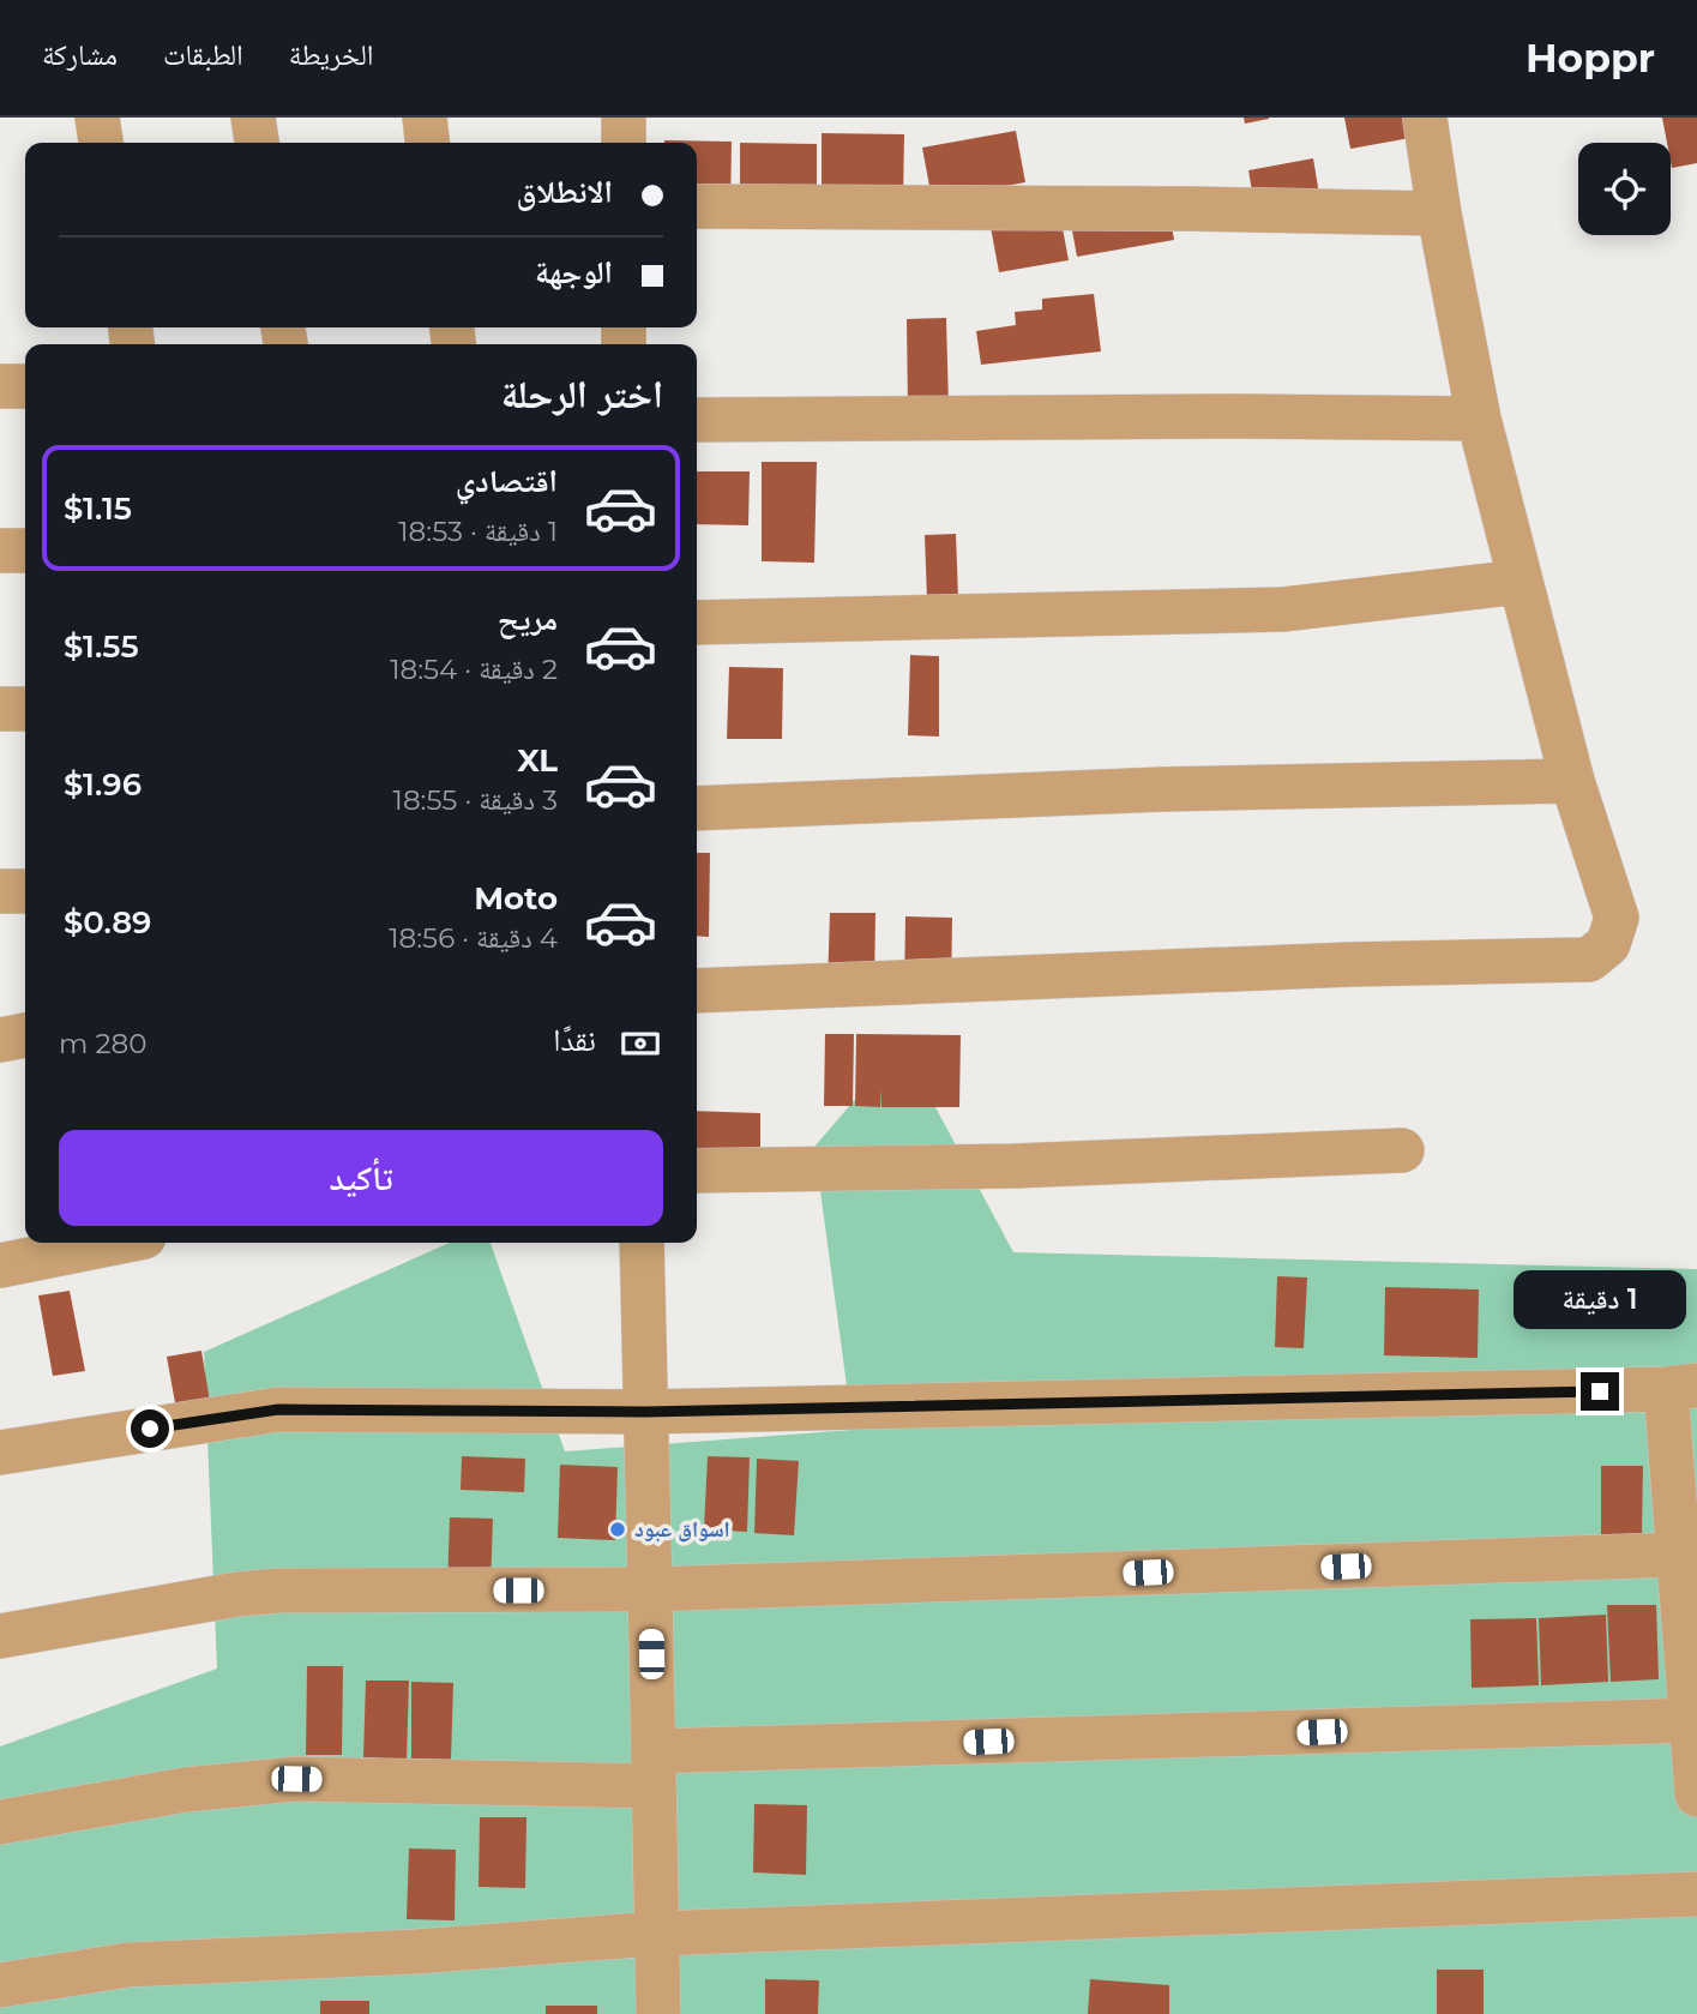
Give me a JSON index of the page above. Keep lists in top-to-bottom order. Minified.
{"places":["اسواق عبود"],"page":{"header":"Hoppr","nav":["الخريطة","الطبقات","مشاركة"],"banner":["الانطلاق","الوجهة"],"heading":"اختر الرحلة","list":[{"name":"اقتصادي","note":"1 دقيقة · 18:53","value":"$1.15"},{"name":"مريح","note":"2 دقيقة · 18:54","value":"$1.55"},{"name":"XL","note":"3 دقيقة · 18:55","value":"$1.96"},{"name":"Moto","note":"4 دقيقة · 18:56","value":"$0.89"}],"pay":["نقدًا","280 m"],"buttons":"تأكيد","bubble":"1 دقيقة"}}
